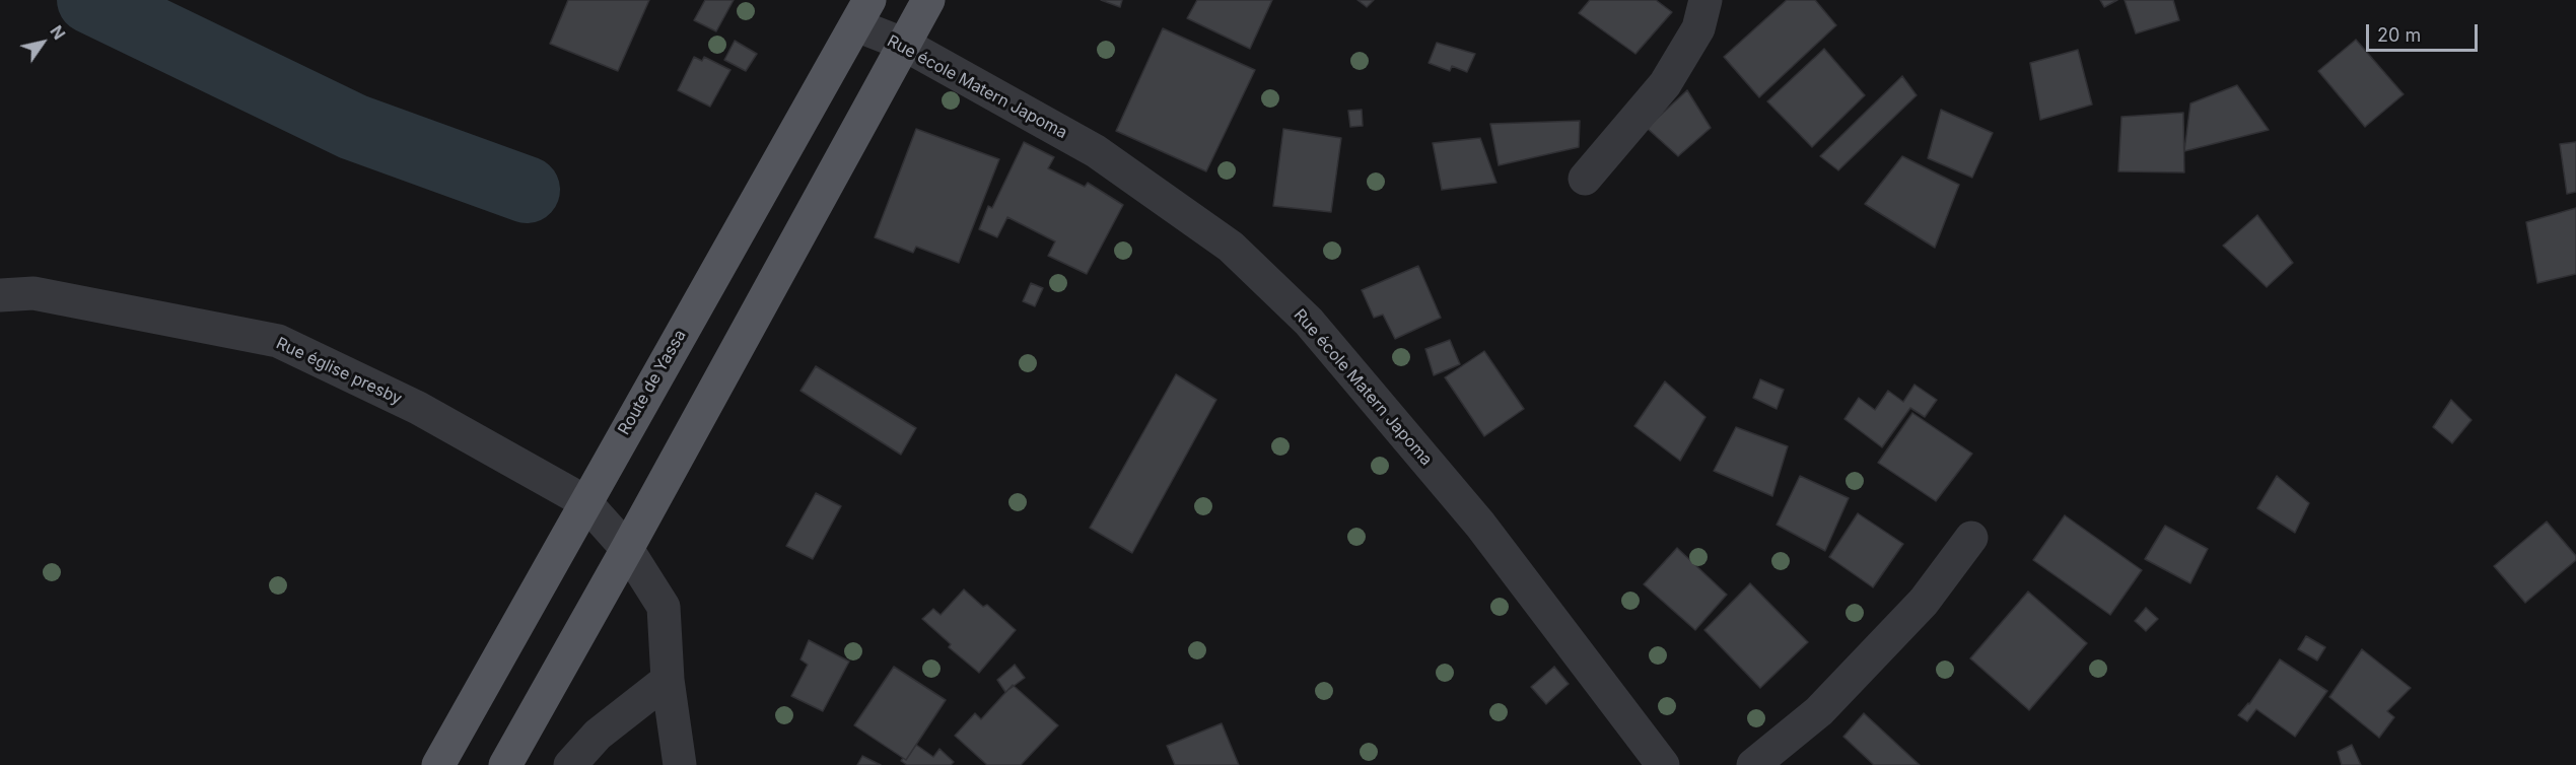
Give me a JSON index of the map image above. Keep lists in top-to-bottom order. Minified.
{"streets":{"main road":["Route de Yassa"],"street":["Rue école Matern Japoma","Rue église presby"]},"crossings":[["Rue école Matern Japoma","Route de Yassa"],["Rue église presby","Route de Yassa"]],"scale_bar":"20 m","north":"top right"}
